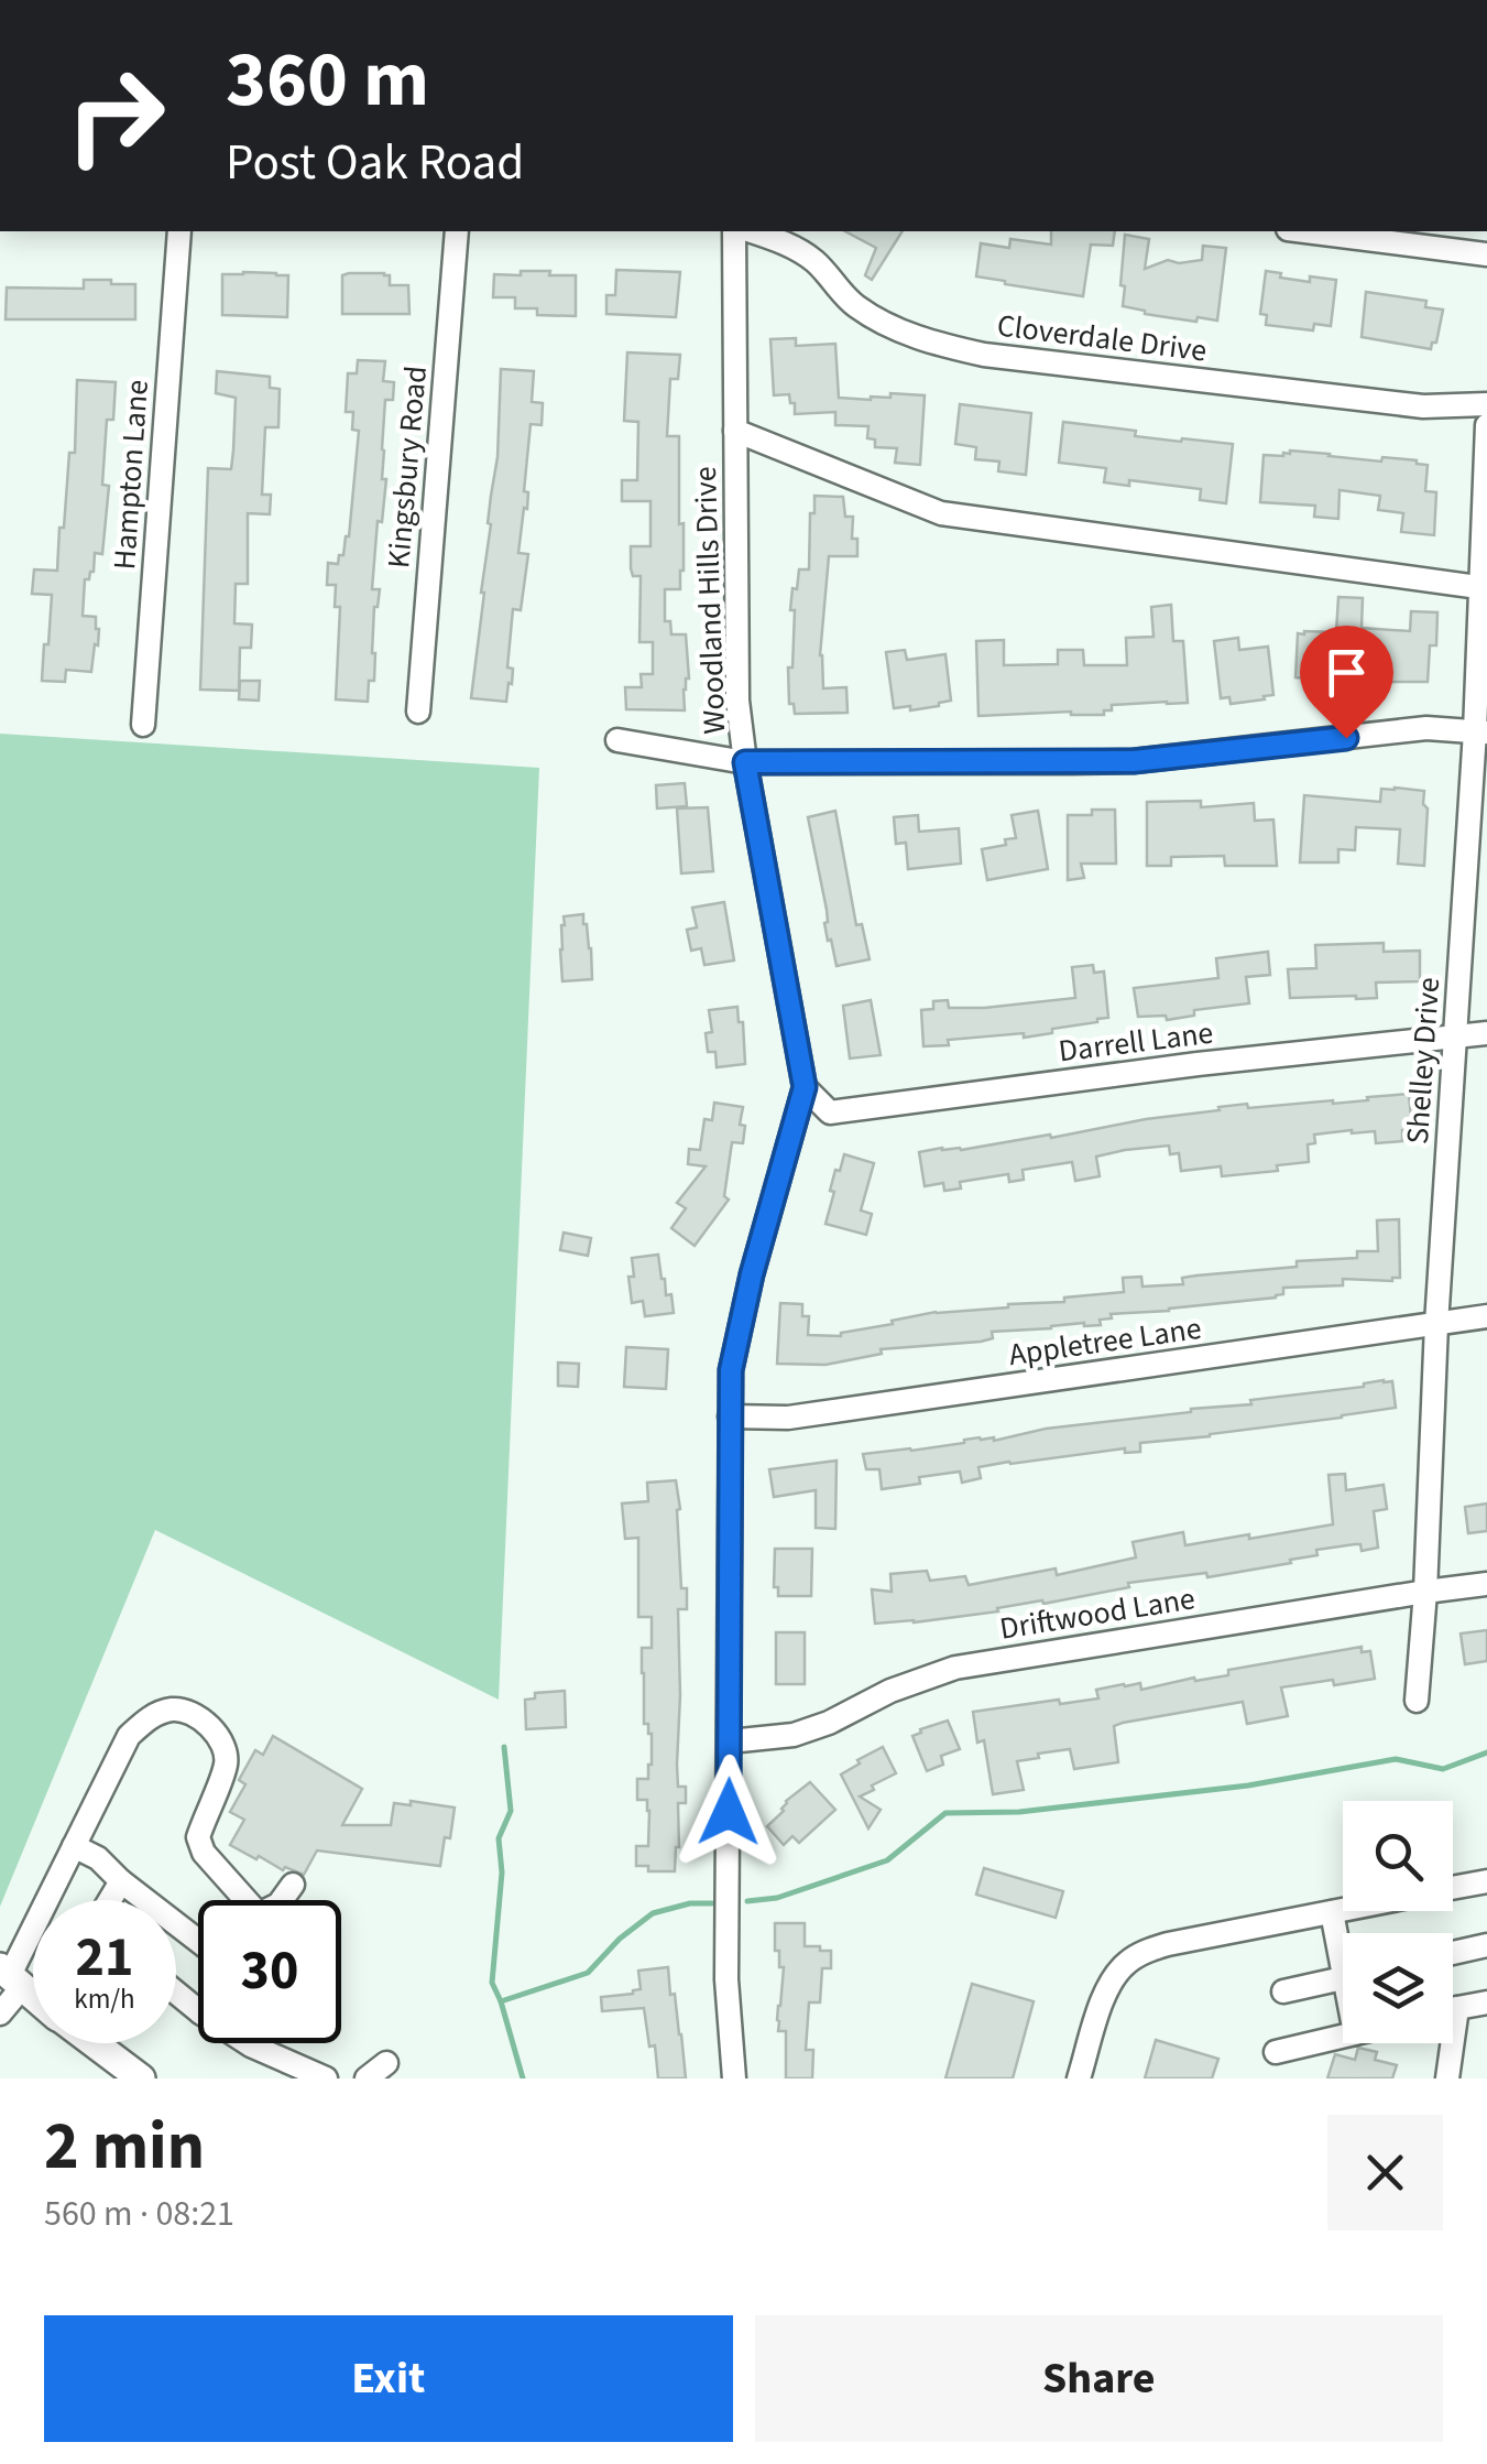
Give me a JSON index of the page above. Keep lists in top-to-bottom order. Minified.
{"streets":{"street":["Cloverdale Drive","Kingsbury Road","Hampton Lane","Woodland Hills Drive","Darrell Lane","Shelley Drive","Appletree Lane","Driftwood Lane"]},"crossings":[["Woodland Hills Drive","Darrell Lane"],["Woodland Hills Drive","Appletree Lane"],["Woodland Hills Drive","Driftwood Lane"],["Darrell Lane","Shelley Drive"],["Shelley Drive","Appletree Lane"],["Shelley Drive","Driftwood Lane"]],"page":{"turn":["360 m","Post Oak Road"],"speed":"21 km/h","limit":"30","heading":["2 min","560 m · 08:21"],"buttons":["Exit","Share"]}}
